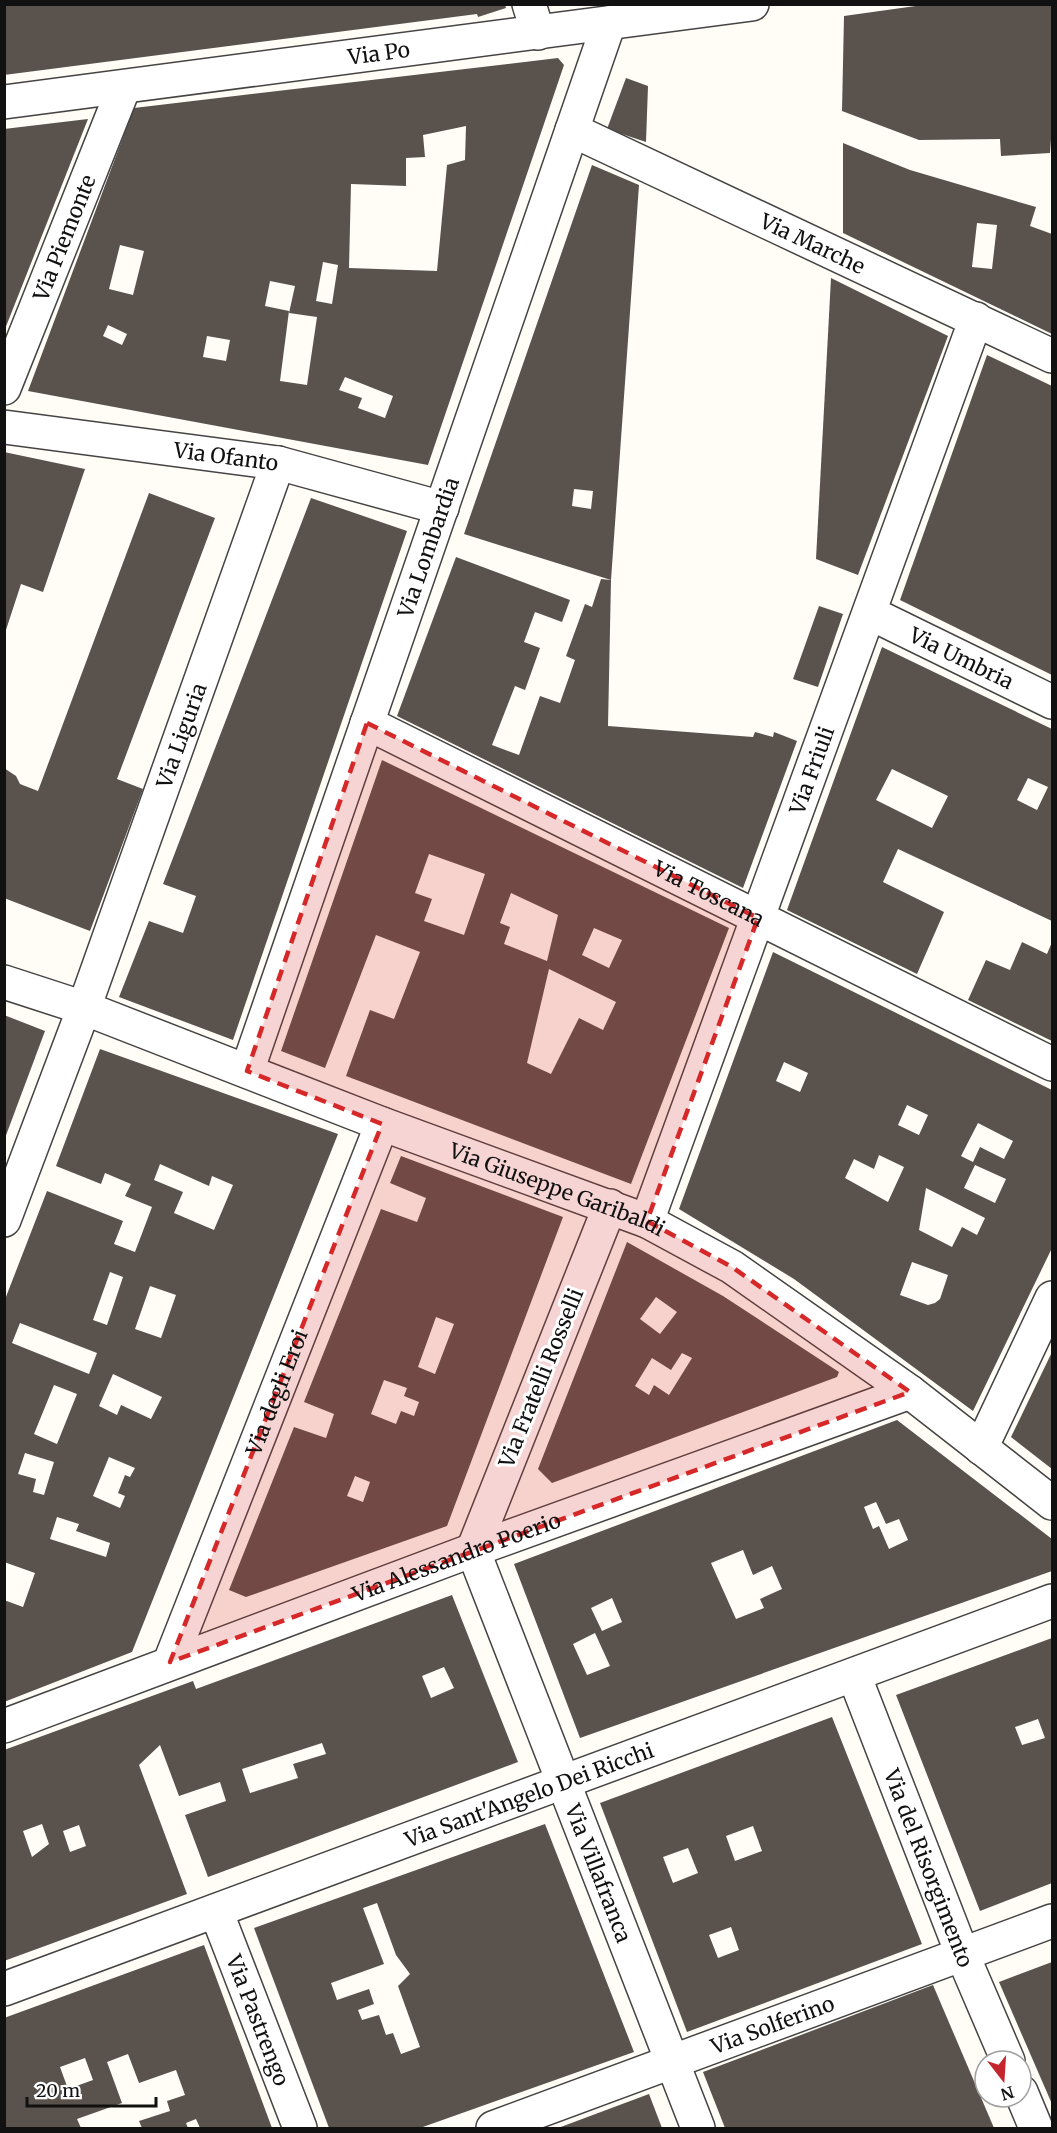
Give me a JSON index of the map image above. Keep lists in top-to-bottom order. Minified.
{"streets":{"street":["Via Po","Via Piemonte","Via Marche","Via Ofanto","Via Lombardia","Via Umbria","Via Liguria","Via Friuli","Via Toscana","Via Giuseppe Garibaldi","Via Fratelli Rosselli","Via degli Eroi","Via Alessandro Poerio","Via Sant'Angelo Dei Ricchi","Via del Risorgimento","Via Villafranca","Via Pastrengo","Via Solferino"]},"crossings":[["Via Po","Via Piemonte"],["Via Po","Via Lombardia"],["Via Marche","Via Lombardia"],["Via Marche","Via Friuli"],["Via Ofanto","Via Lombardia"],["Via Ofanto","Via Liguria"],["Via Lombardia","Via Toscana"],["Via Lombardia","Via Giuseppe Garibaldi"],["Via Umbria","Via Friuli"],["Via Liguria","Via Giuseppe Garibaldi"],["Via Friuli","Via Toscana"],["Via Friuli","Via Giuseppe Garibaldi"],["Via Giuseppe Garibaldi","Via Fratelli Rosselli"],["Via Giuseppe Garibaldi","Via degli Eroi"],["Via Giuseppe Garibaldi","Via Alessandro Poerio"],["Via Fratelli Rosselli","Via Alessandro Poerio"],["Via Fratelli Rosselli","Via Villafranca"],["Via degli Eroi","Via Alessandro Poerio"],["Via Alessandro Poerio","Via Villafranca"],["Via Sant'Angelo Dei Ricchi","Via del Risorgimento"],["Via Sant'Angelo Dei Ricchi","Via Villafranca"],["Via Sant'Angelo Dei Ricchi","Via Pastrengo"],["Via del Risorgimento","Via Solferino"],["Via Villafranca","Via Solferino"]],"scale_bar":"20 m","north":"bottom"}
